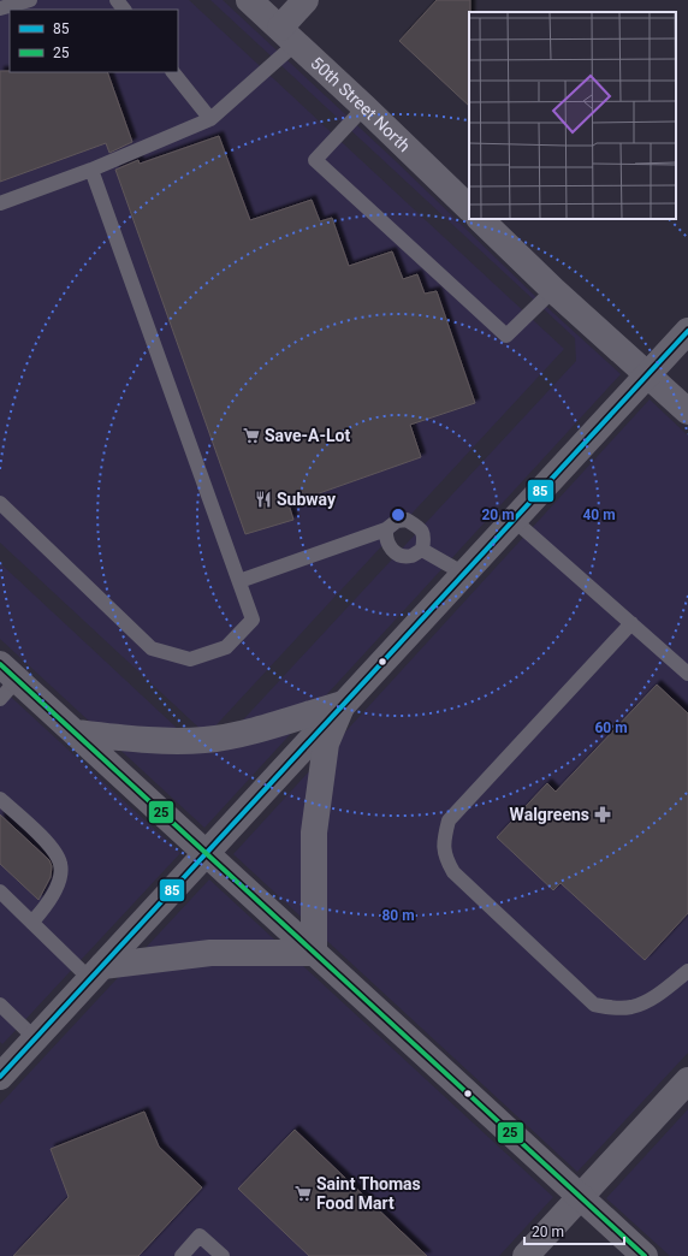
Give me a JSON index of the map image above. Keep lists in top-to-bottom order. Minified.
{"streets":{"street":["50th Street North"]},"places":{"supermarket":["Save-A-Lot","Saint Thomas Food Mart"],"restaurant":["Subway"],"pharmacy":["Walgreens"]},"lines":["transit line 85","transit line 25"],"legend":["85","25"],"scale_bar":"20 m","rings":["20 m","40 m","60 m","80 m"]}
